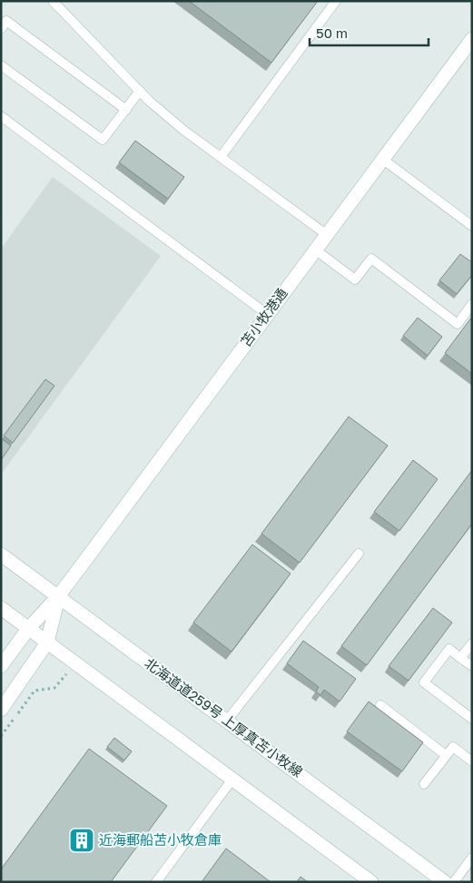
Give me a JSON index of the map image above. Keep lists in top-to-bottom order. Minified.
{"streets":{"main road":["苫小牧港通","北海道道259号 上厚真苫小牧線"]},"crossings":[["苫小牧港通","北海道道259号 上厚真苫小牧線"]],"places":{"building":["近海郵船苫小牧倉庫"]},"scale_bar":"50 m"}
